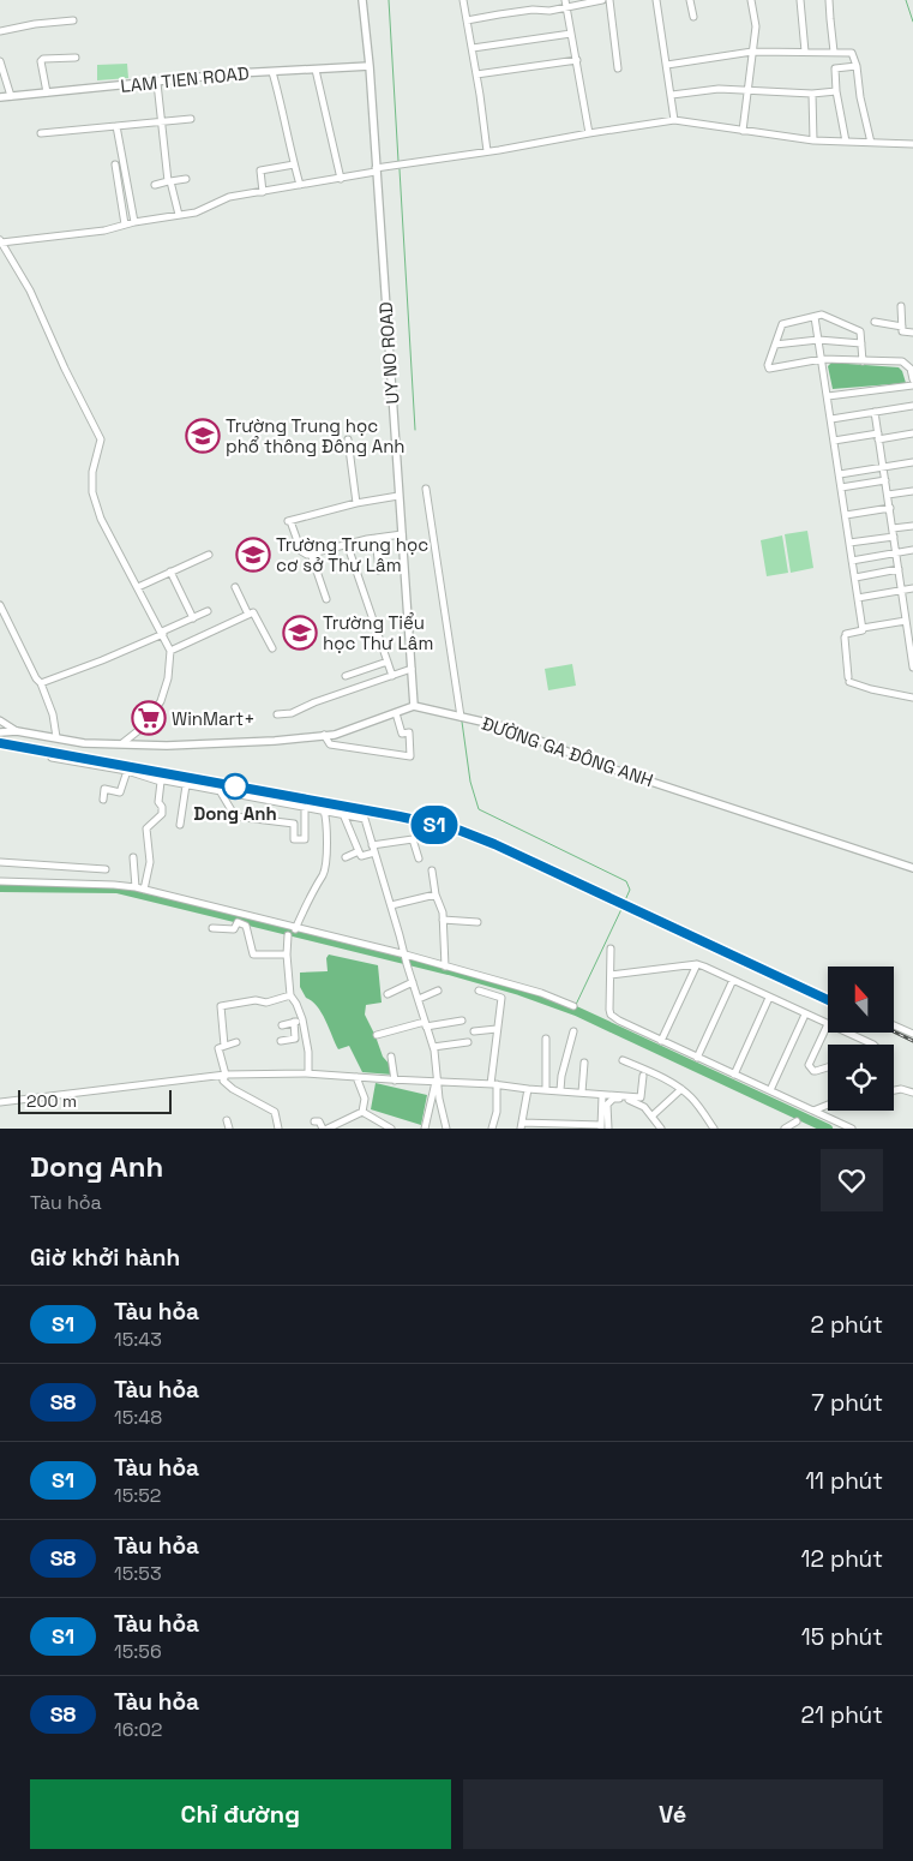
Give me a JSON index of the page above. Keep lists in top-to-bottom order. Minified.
{"streets":{"street":["LAM TIEN ROAD","UY NO ROAD","ĐƯỜNG GA ĐÔNG ANH"]},"crossings":[["LAM TIEN ROAD","UY NO ROAD"],["UY NO ROAD","ĐƯỜNG GA ĐÔNG ANH"]],"places":{"school or university":["Trường Trung học phổ thông Đông Anh","Trường Trung học cơ sở Thư Lâm","Trường Tiểu học Thư Lâm"],"supermarket":["WinMart+"],"other":["Dong Anh"]},"scale_bar":"200 m","north":"top","page":{"on_map":"S1","scale":"200 m","heading":[["Dong Anh","Tàu hỏa"],"Giờ khởi hành"],"list":[{"mark":"S1","name":"Tàu hỏa","note":"15:43","value":"2 phút"},{"mark":"S8","name":"Tàu hỏa","note":"15:48","value":"7 phút"},{"mark":"S1","name":"Tàu hỏa","note":"15:52","value":"11 phút"},{"mark":"S8","name":"Tàu hỏa","note":"15:53","value":"12 phút"},{"mark":"S1","name":"Tàu hỏa","note":"15:56","value":"15 phút"},{"mark":"S8","name":"Tàu hỏa","note":"16:02","value":"21 phút"}],"buttons":["Chỉ đường","Vé"]}}
